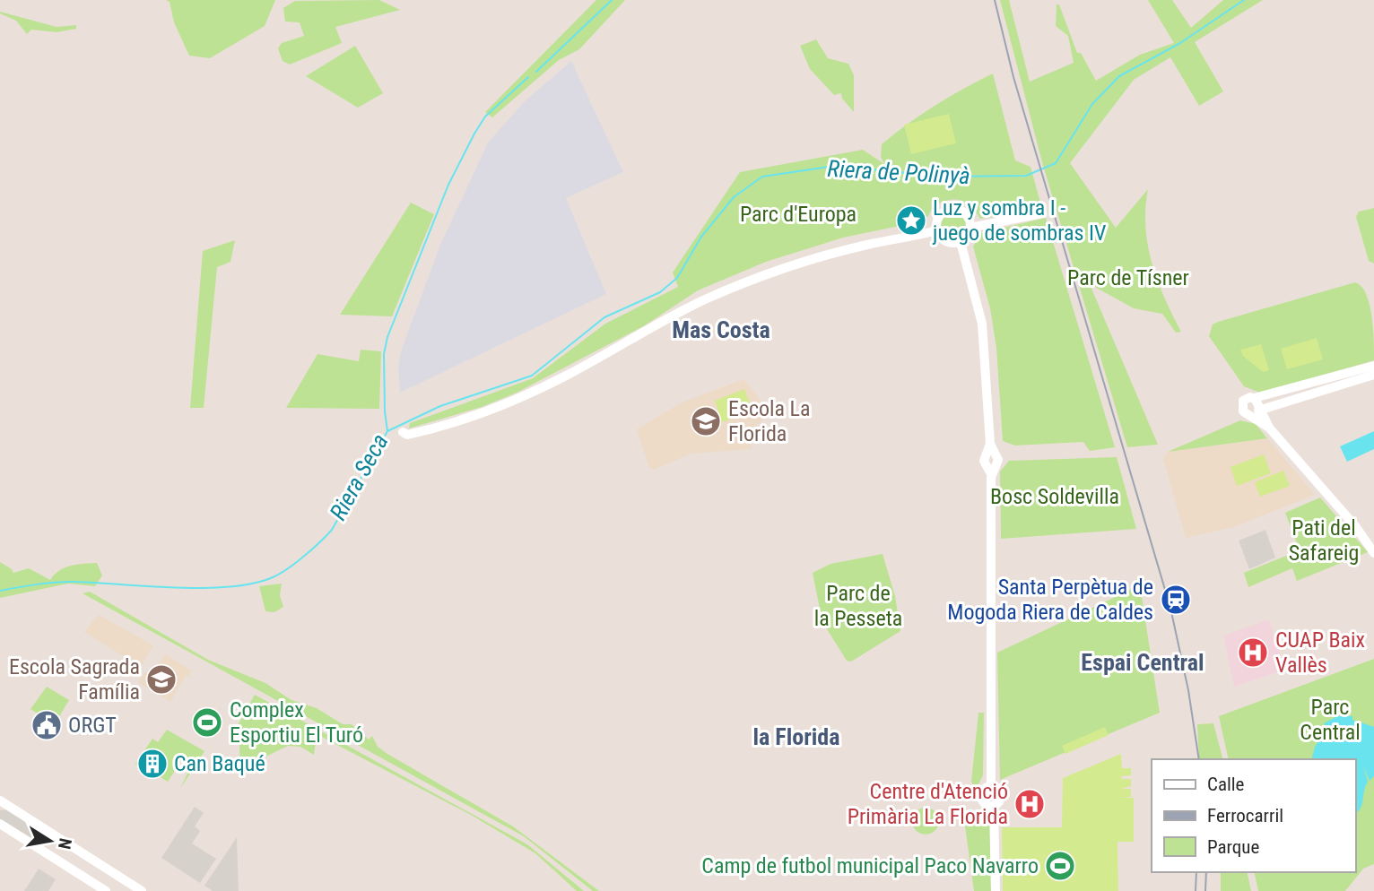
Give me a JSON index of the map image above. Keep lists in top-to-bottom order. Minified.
{"districts":["Mas Costa","Espai Central","la Florida"],"water":["Riera de Polinyà","Riera Seca"],"parks":["Parc d'Europa","Parc de Tísner","Bosc Soldevilla","Pati del Safareig","Parc de la Pesseta","Parc Central"],"places":{"place":["Luz y sombra I - juego de sombras IV"],"school or university":["Escola La Florida","Escola Sagrada Família"],"station":["Santa Perpètua de Mogoda Riera de Caldes"],"hospital":["CUAP Baix Vallès","Centre d'Atenció Primària La Florida"],"sports":["Complex Esportiu El Turó","Camp de futbol municipal Paco Navarro"],"public building":["ORGT"],"building":["Can Baqué"]},"legend":["Calle","Ferrocarril","Parque"],"north":"right"}
